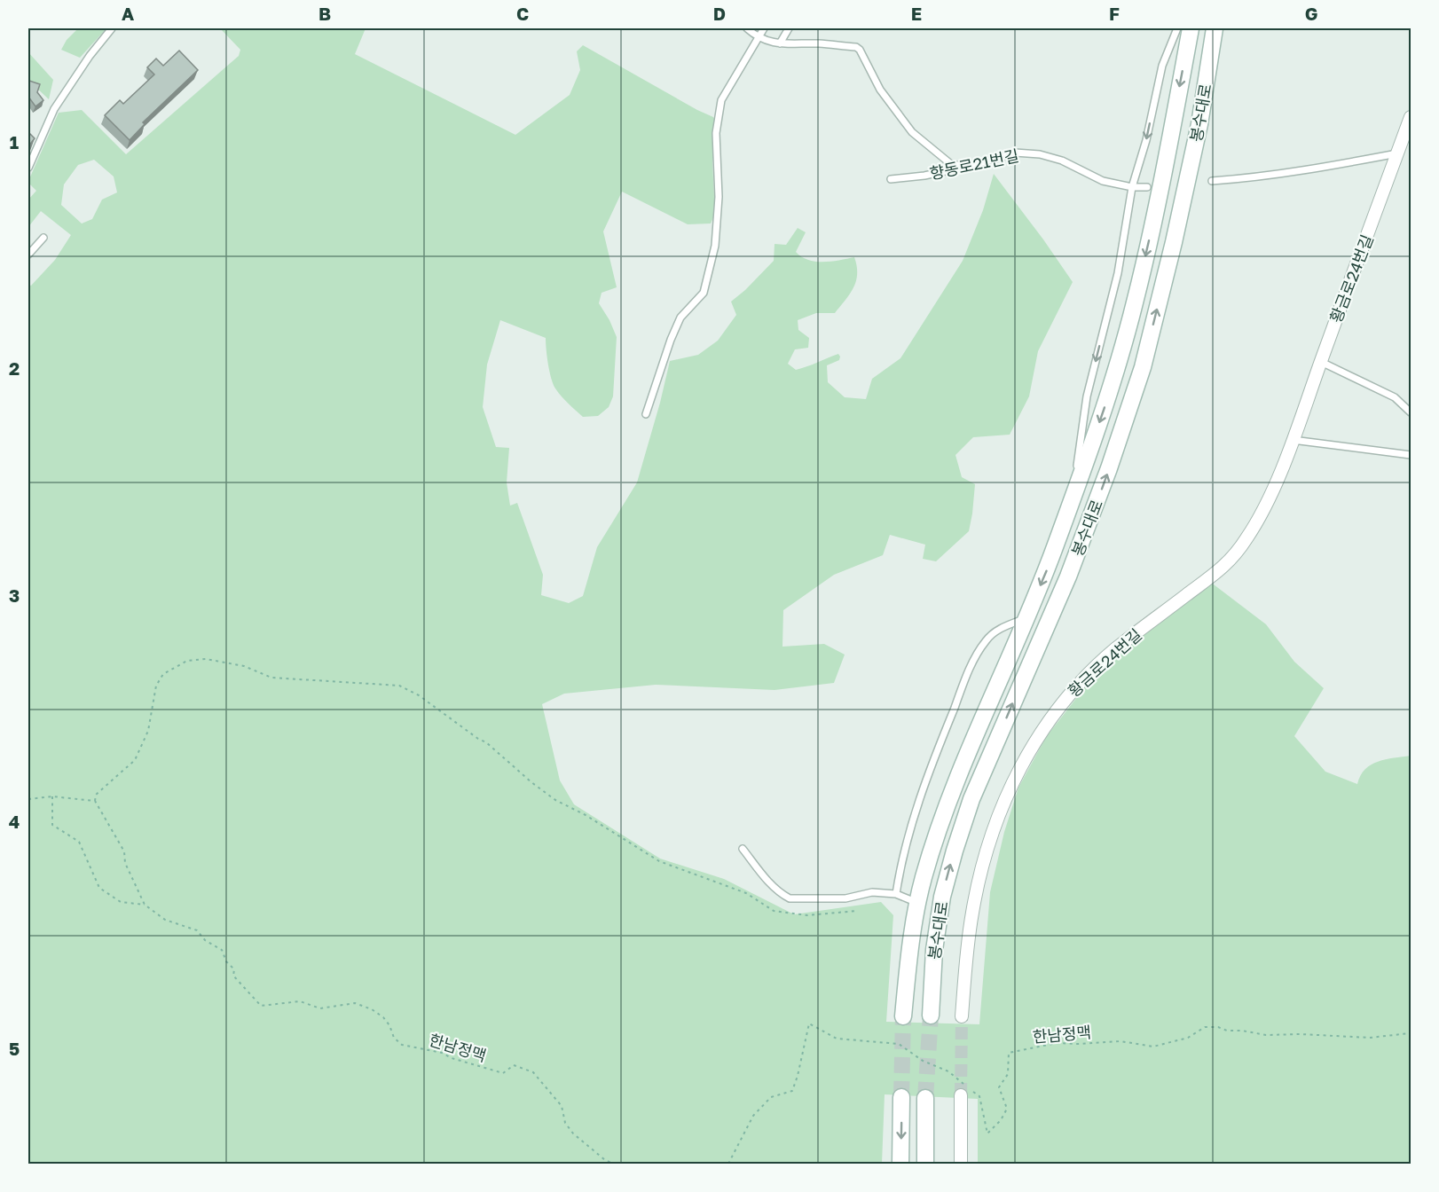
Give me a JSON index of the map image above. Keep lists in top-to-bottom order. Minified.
{"streets":{"main road":["봉수대로"],"street":["황금로24번길"],"lane":["향동로21번길"],"path":["한남정맥"]},"grid":{"columns":["A","B","C","D","E","F","G"],"rows":["1","2","3","4","5"]}}
